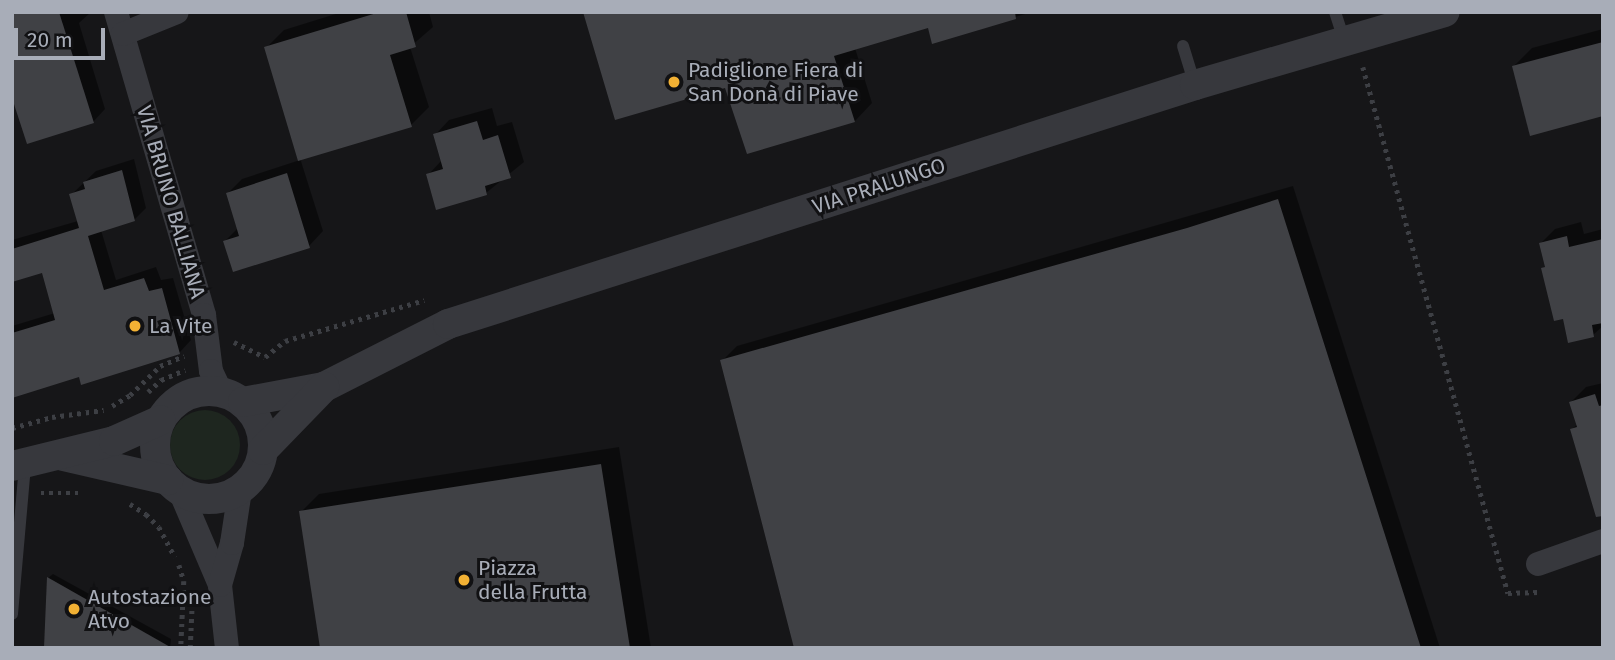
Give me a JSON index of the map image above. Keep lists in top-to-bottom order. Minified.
{"streets":{"street":["VIA PRALUNGO","VIA BRUNO BALLIANA"]},"crossings":[["VIA PRALUNGO","VIA BRUNO BALLIANA"]],"places":["Padiglione Fiera di San Donà di Piave","La Vite","Piazza della Frutta","Autostazione Atvo"],"scale_bar":"20 m"}
